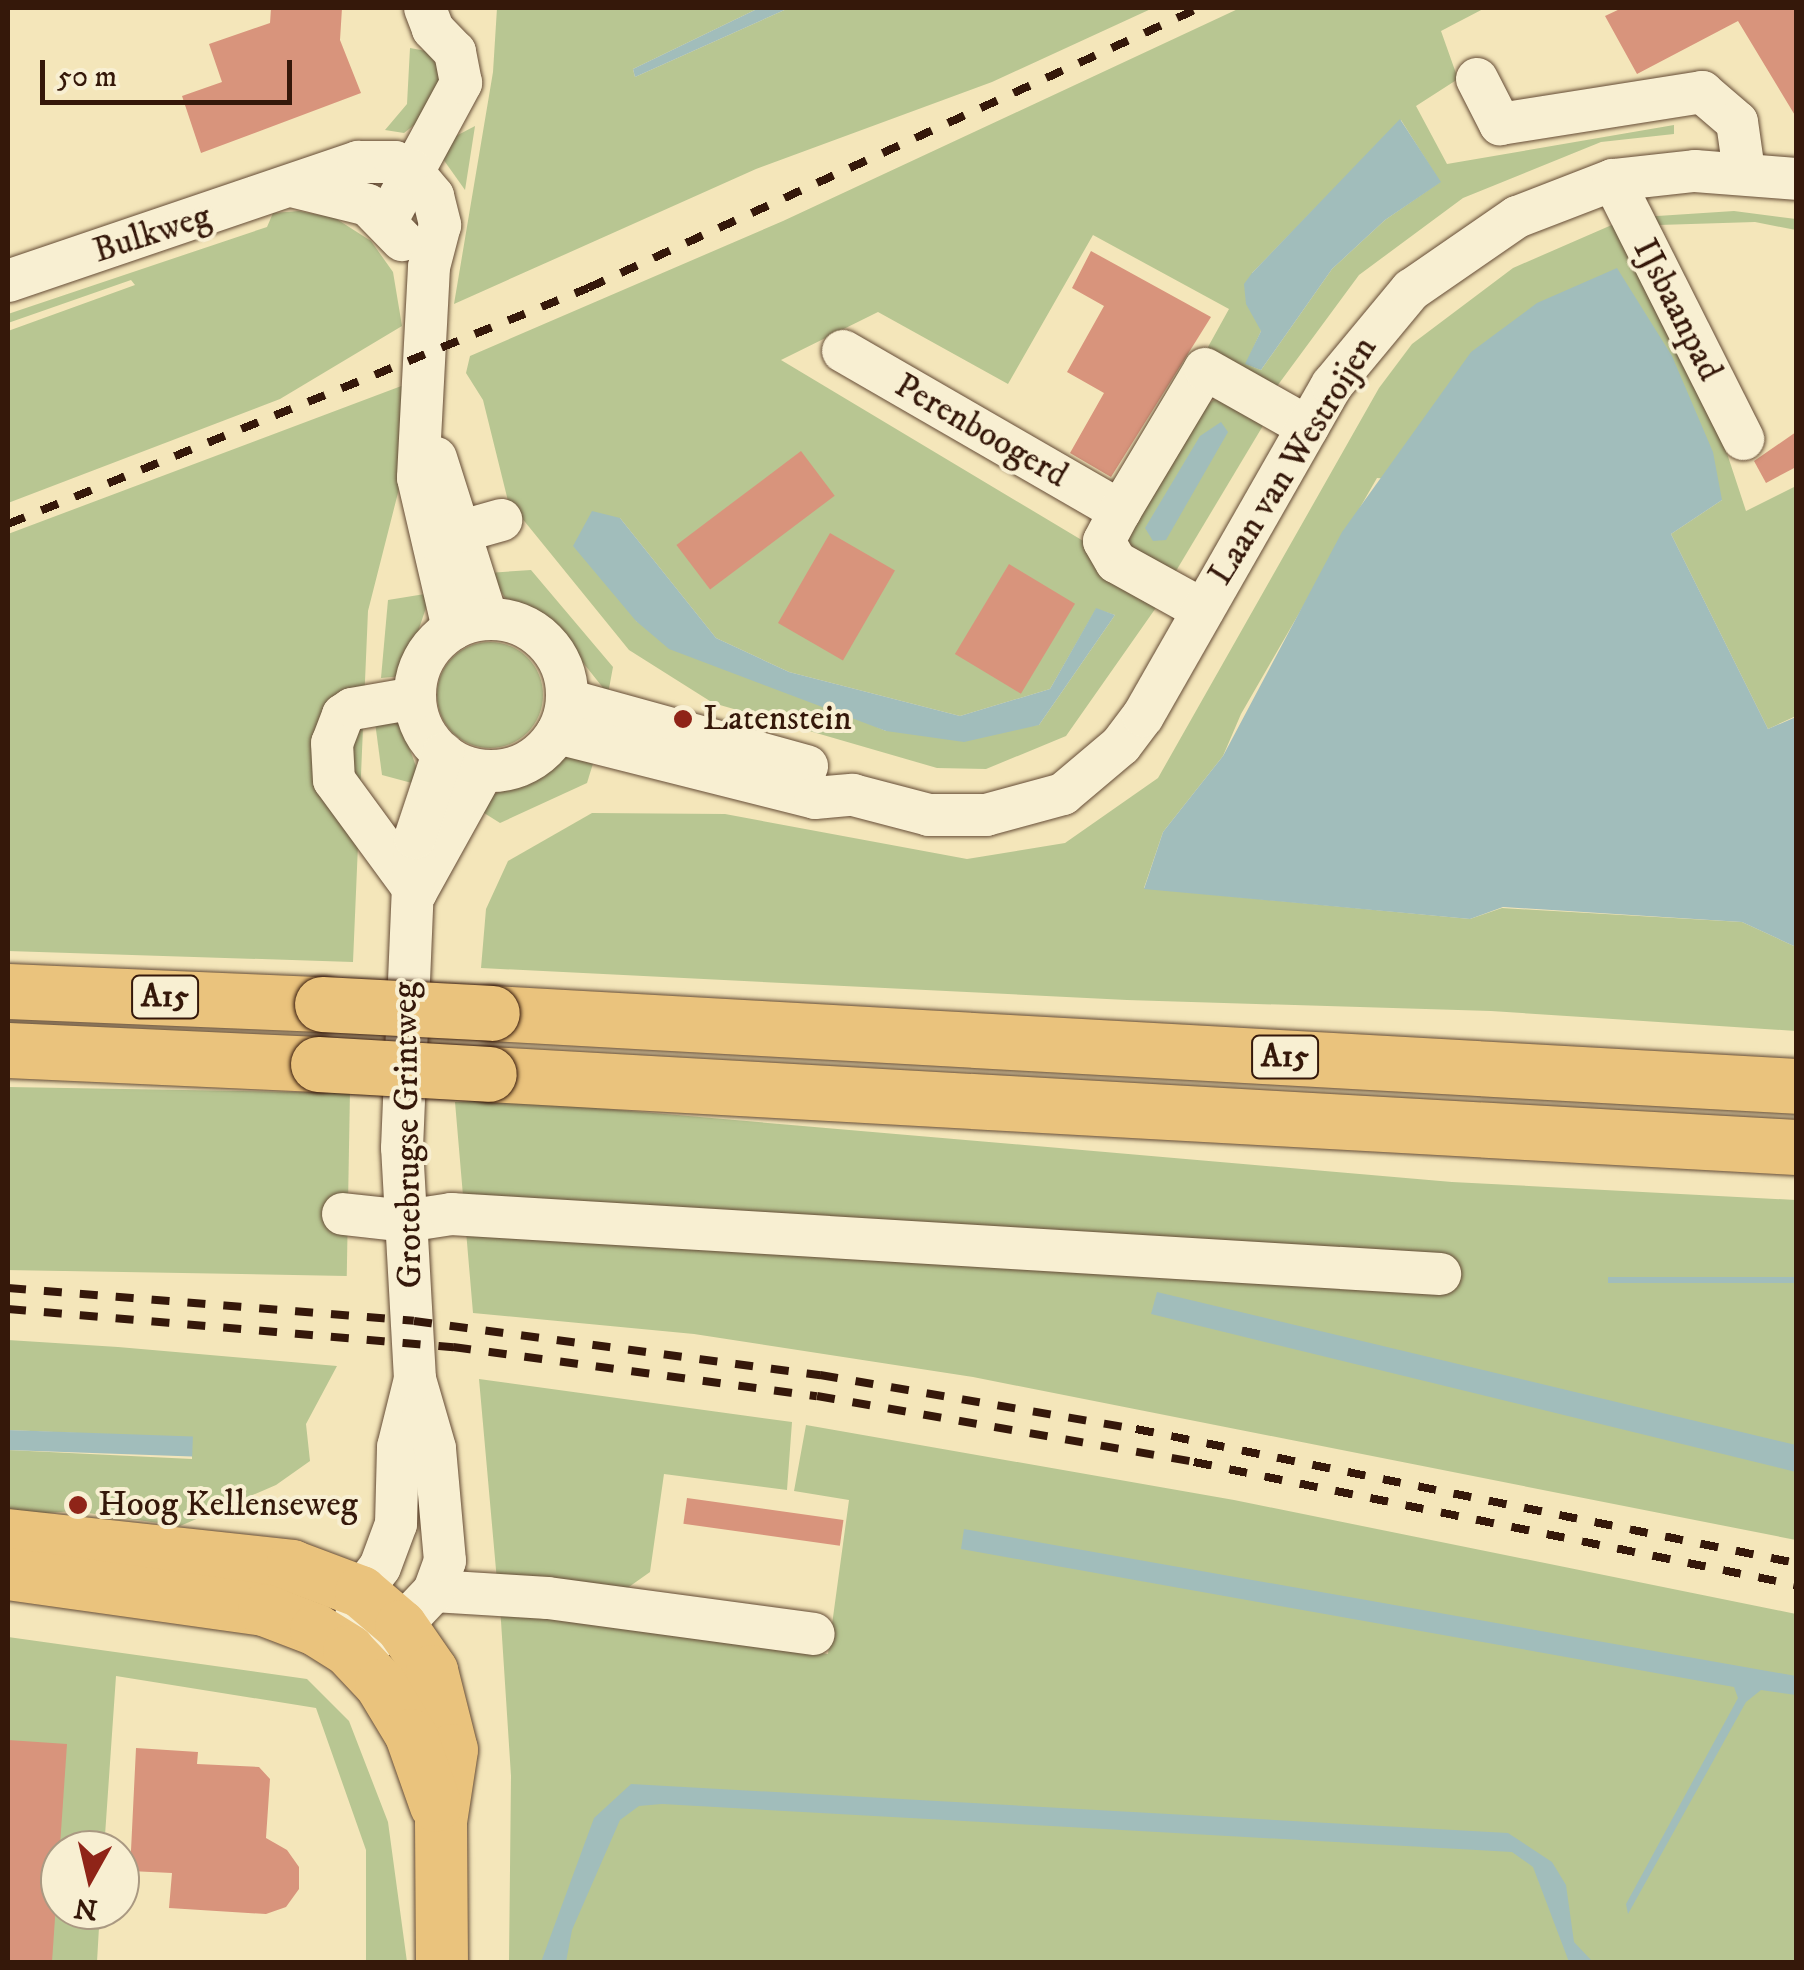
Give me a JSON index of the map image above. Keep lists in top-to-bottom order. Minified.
{"streets":{"highway":["A15"],"street":["Bulkweg","IJsbaanpad","Perenboogerd","Laan van Westroijen","Grotebrugse Grintweg"]},"crossings":[["IJsbaanpad","Laan van Westroijen"],["Laan van Westroijen","Grotebrugse Grintweg"]],"places":["Latenstein","Hoog Kellenseweg"],"scale_bar":"50 m","north":"bottom"}
